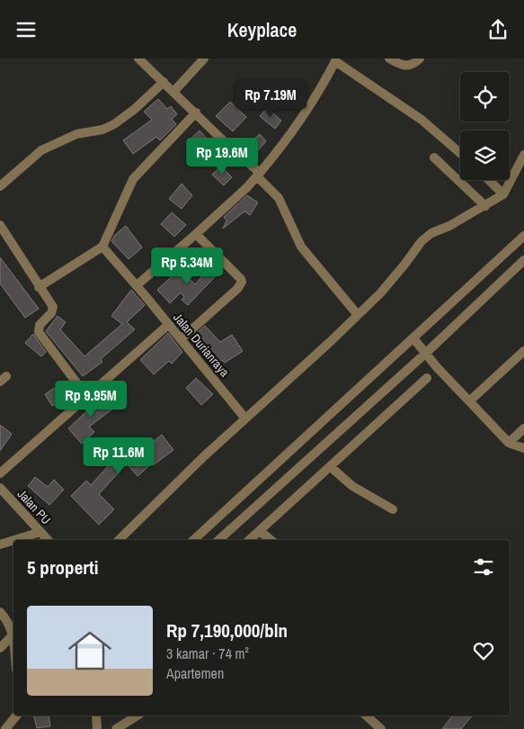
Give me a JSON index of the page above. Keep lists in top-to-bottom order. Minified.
{"streets":{"street":["Jalan Durianraya","Jalan PU"]},"page":{"header":"Keyplace","price":["Rp 7.19M","Rp 19.6M","Rp 5.34M","Rp 9.95M","Rp 11.6M"],"heading":"5 properti","list":[{"name":"Rp 7,190,000/bln","note":"3 kamar · 74 m² · Apartemen"}]}}
